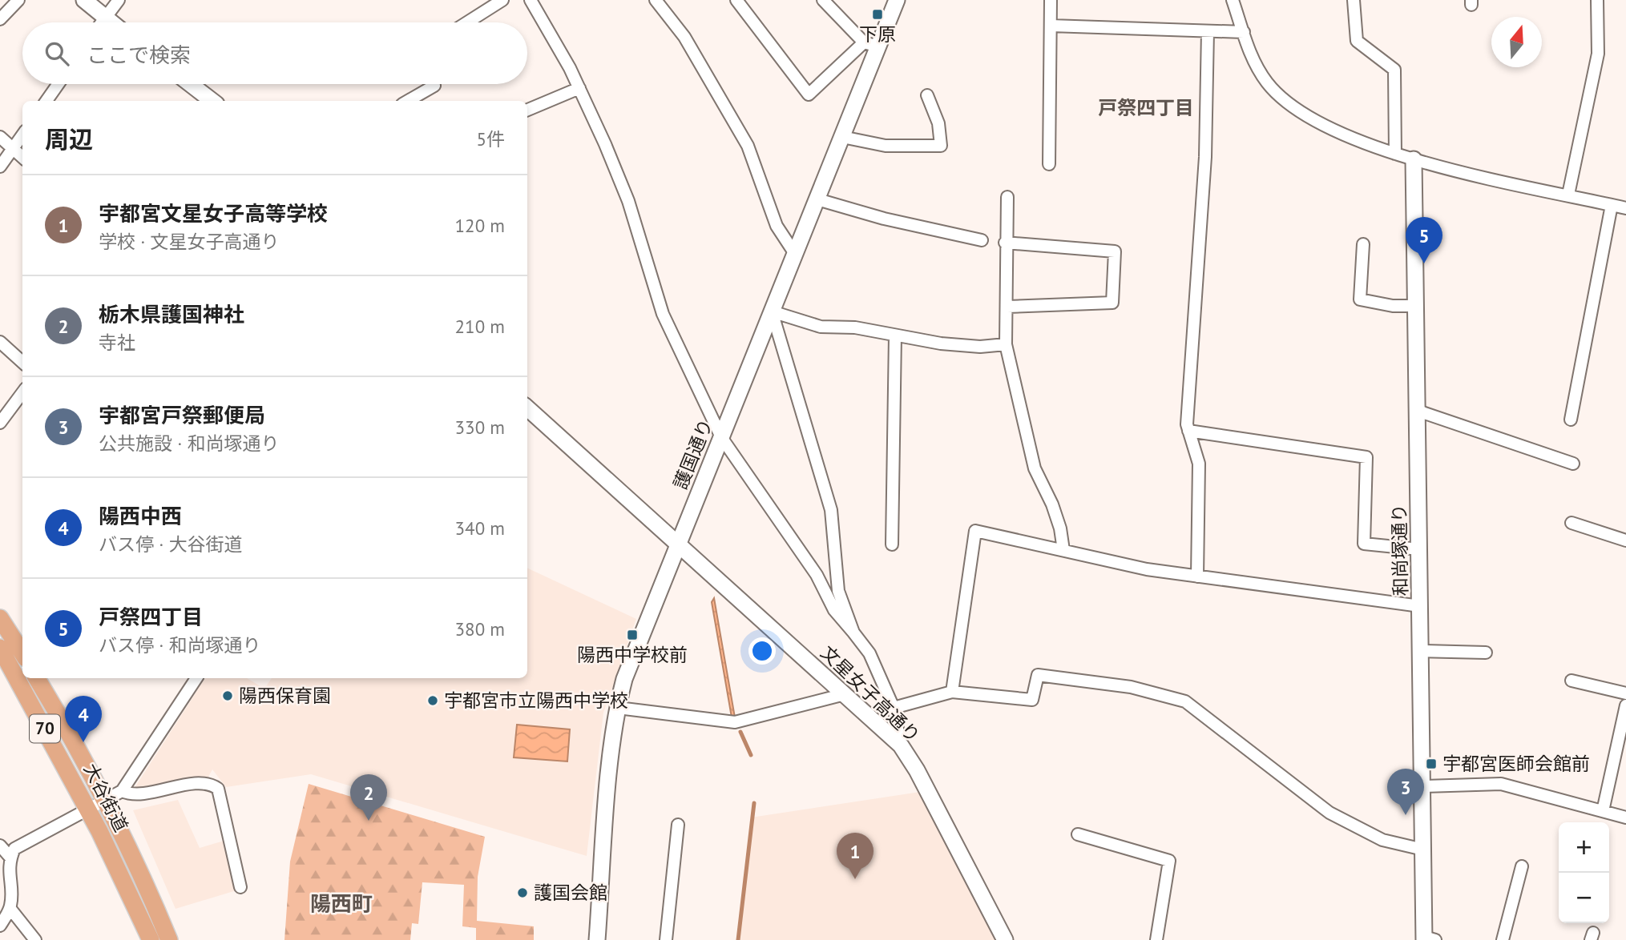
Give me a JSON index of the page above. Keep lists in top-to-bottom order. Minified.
{"streets":{"main road":["70","大谷街道"],"street":["護国通り","和尚塚通り","文星女子高通り"]},"crossings":[["護国通り","文星女子高通り"]],"districts":["戸祭四丁目","陽西町"],"places":{"transit":["下原","陽西中学校前","宇都宮医師会館前"],"other":["陽西保育園","宇都宮市立陽西中学校","護国会館"]},"north":"top","page":{"search":"ここで検索","heading":["周辺","5件"],"list":[{"mark":"1","name":"宇都宮文星女子高等学校","note":"学校 · 文星女子高通り","value":"120 m"},{"mark":"2","name":"栃木県護国神社","note":"寺社","value":"210 m"},{"mark":"3","name":"宇都宮戸祭郵便局","note":"公共施設 · 和尚塚通り","value":"330 m"},{"mark":"4","name":"陽西中西","note":"バス停 · 大谷街道","value":"340 m"},{"mark":"5","name":"戸祭四丁目","note":"バス停 · 和尚塚通り","value":"380 m"}],"pins":["5","4","3","2","1"],"map_buttons":["+","−"]}}
